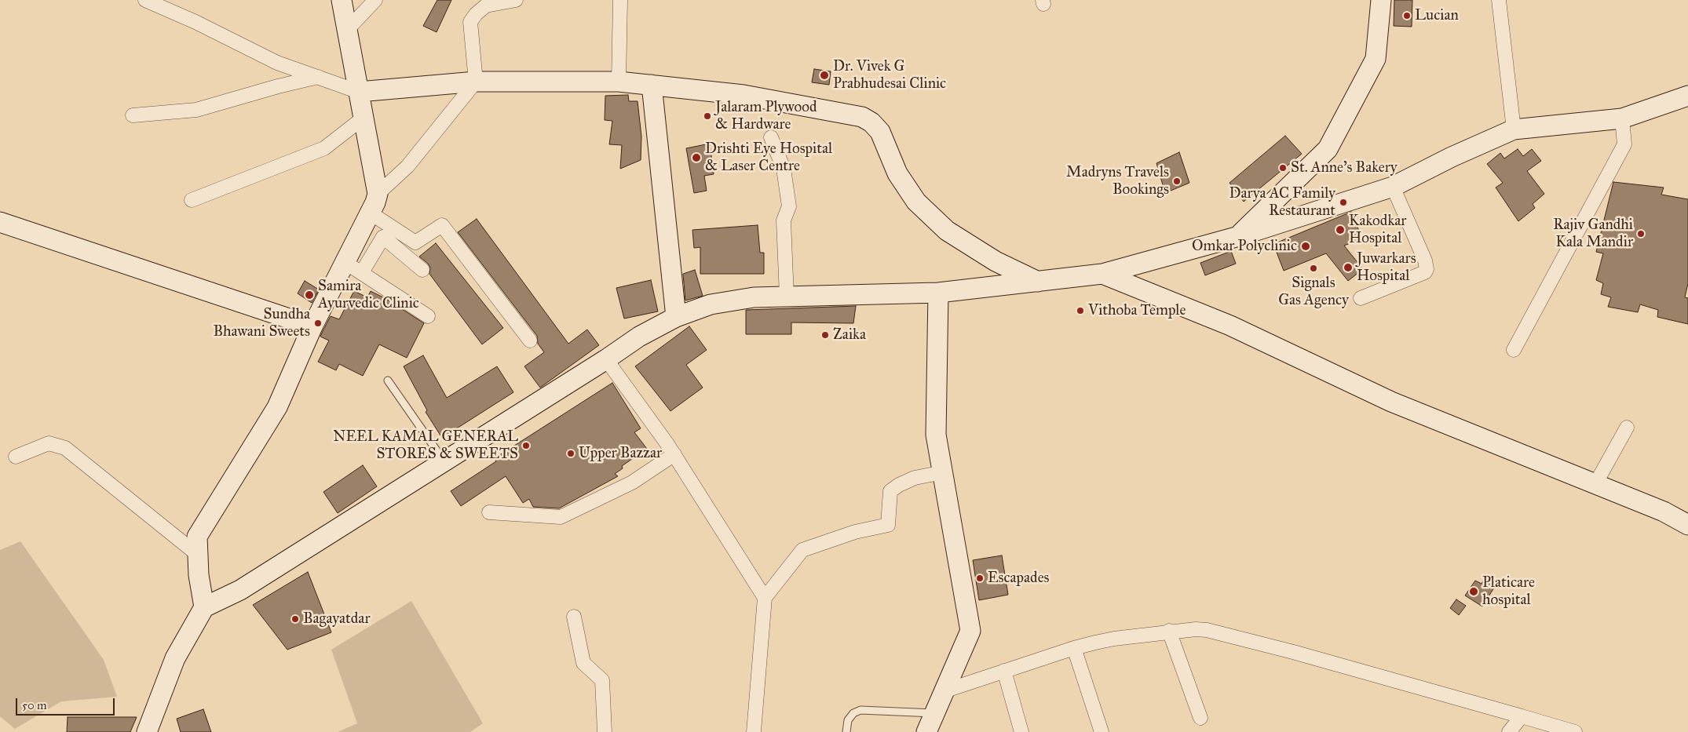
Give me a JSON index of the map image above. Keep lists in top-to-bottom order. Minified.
{"places":["Lucian","Dr. Vivek G Prabhudesai Clinic","Jalaram Plywood & Hardware","Drishti Eye Hospital & Laser Centre","St. Anne's Bakery","Madryns Travels Bookings","Darya AC Family Restaurant","Kakodkar Hospital","Rajiv Gandhi Kala Mandir","Omkar Polyclinic","Juwarkars Hospital","Signals Gas Agency","Samira Ayurvedic Clinic","Vithoba Temple","Sundha Bhawani Sweets","Zaika","NEEL KAMAL GENERAL STORES & SWEETS","Upper Bazzar","Escapades","Platicare hospital","Bagayatdar"],"scale_bar":"50 m"}
